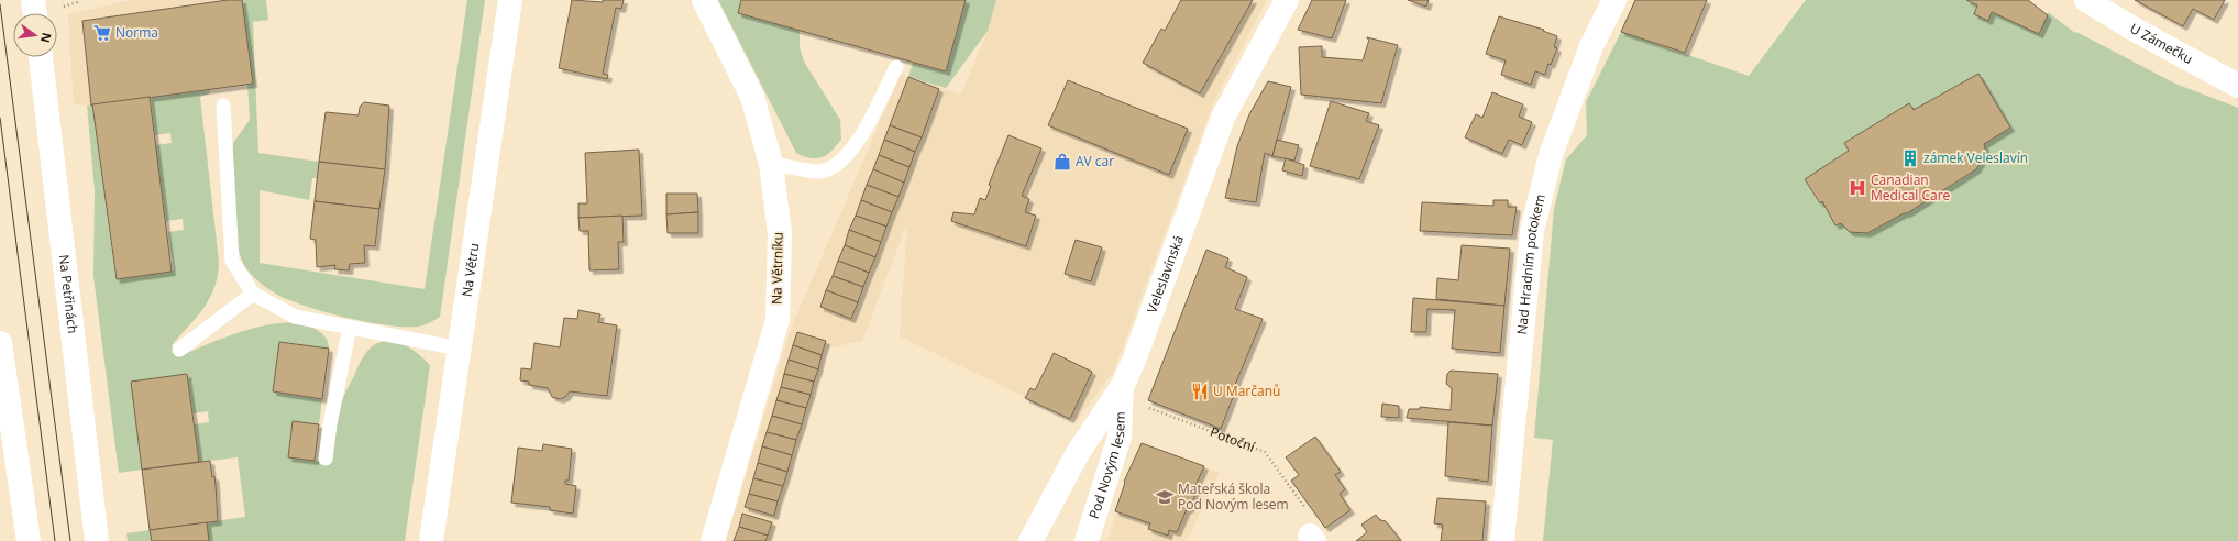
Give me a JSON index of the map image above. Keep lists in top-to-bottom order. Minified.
{"streets":{"street":["U Zámečku","Nad Hradním potokem","Na Větrníku","Na Větru","Veleslavínská","Na Petřinách","Pod Novým lesem"],"path":["Potoční"]},"crossings":[["Veleslavínská","Potoční"],["Veleslavínská","Pod Novým lesem"],["Potoční","Pod Novým lesem"]],"places":{"supermarket":["Norma"],"building":["zámek Veleslavín"],"shop":["AV car"],"hospital":["Canadian Medical Care"],"restaurant":["U Marčanů"],"school or university":["Mateřská škola Pod Novým lesem"]},"north":"right"}
